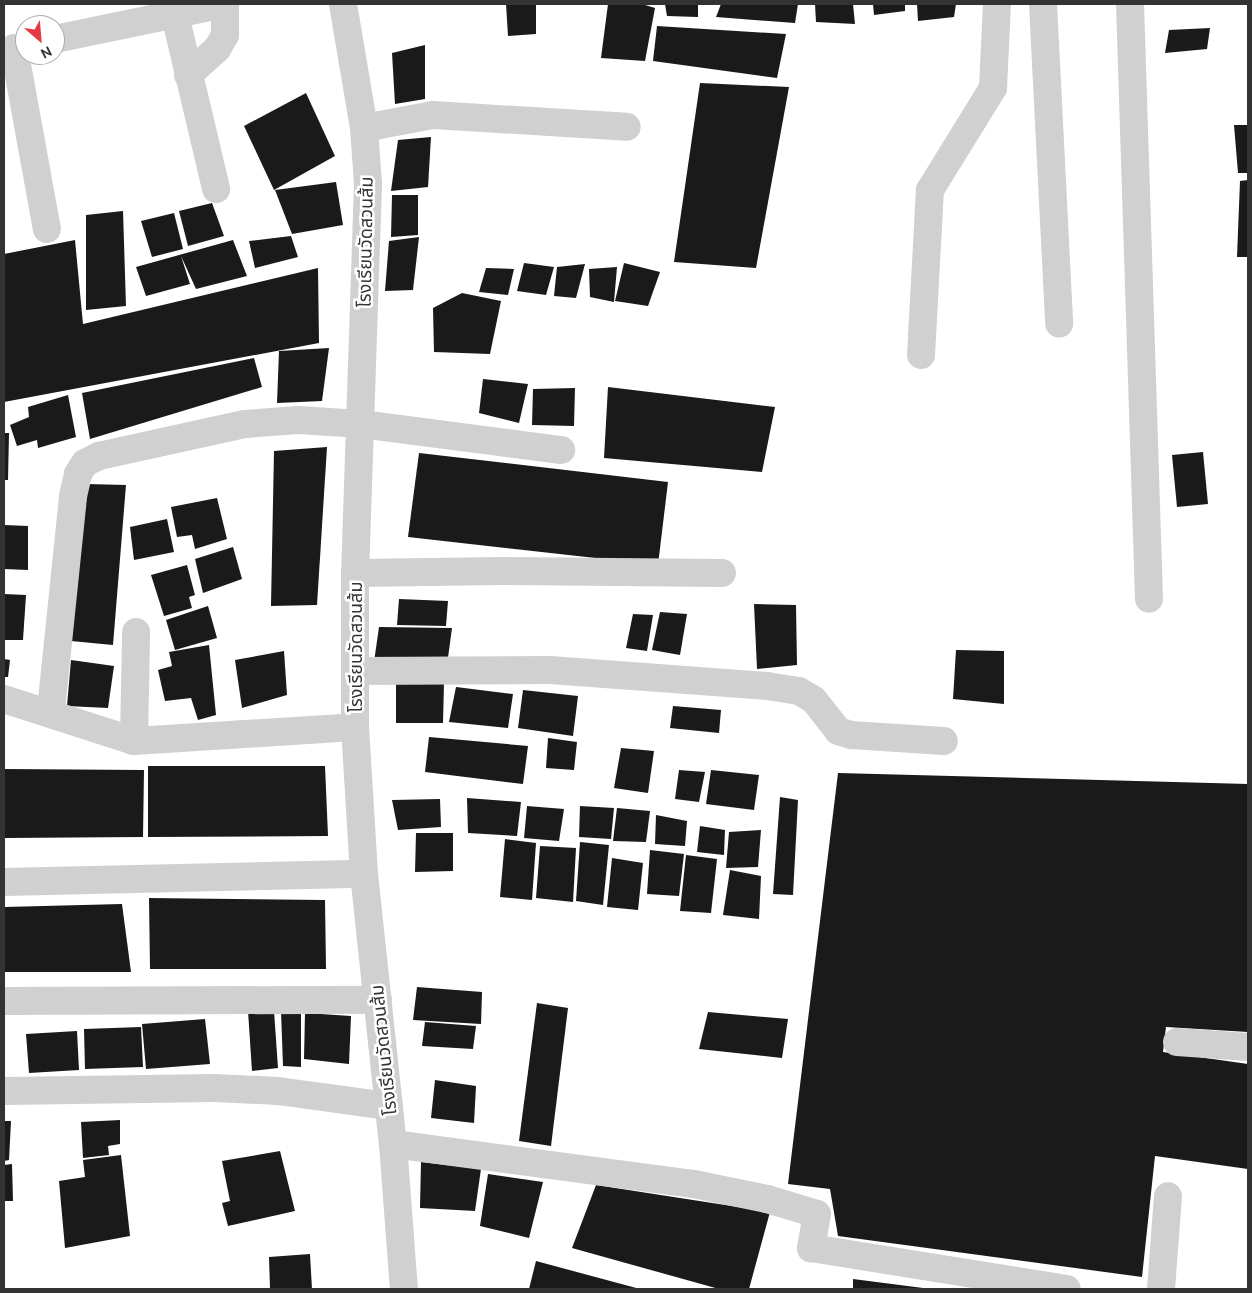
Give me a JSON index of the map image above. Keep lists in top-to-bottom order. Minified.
{"streets":{"street":["โรงเรียนวัดสวนส้ม"]},"north":"bottom right"}
